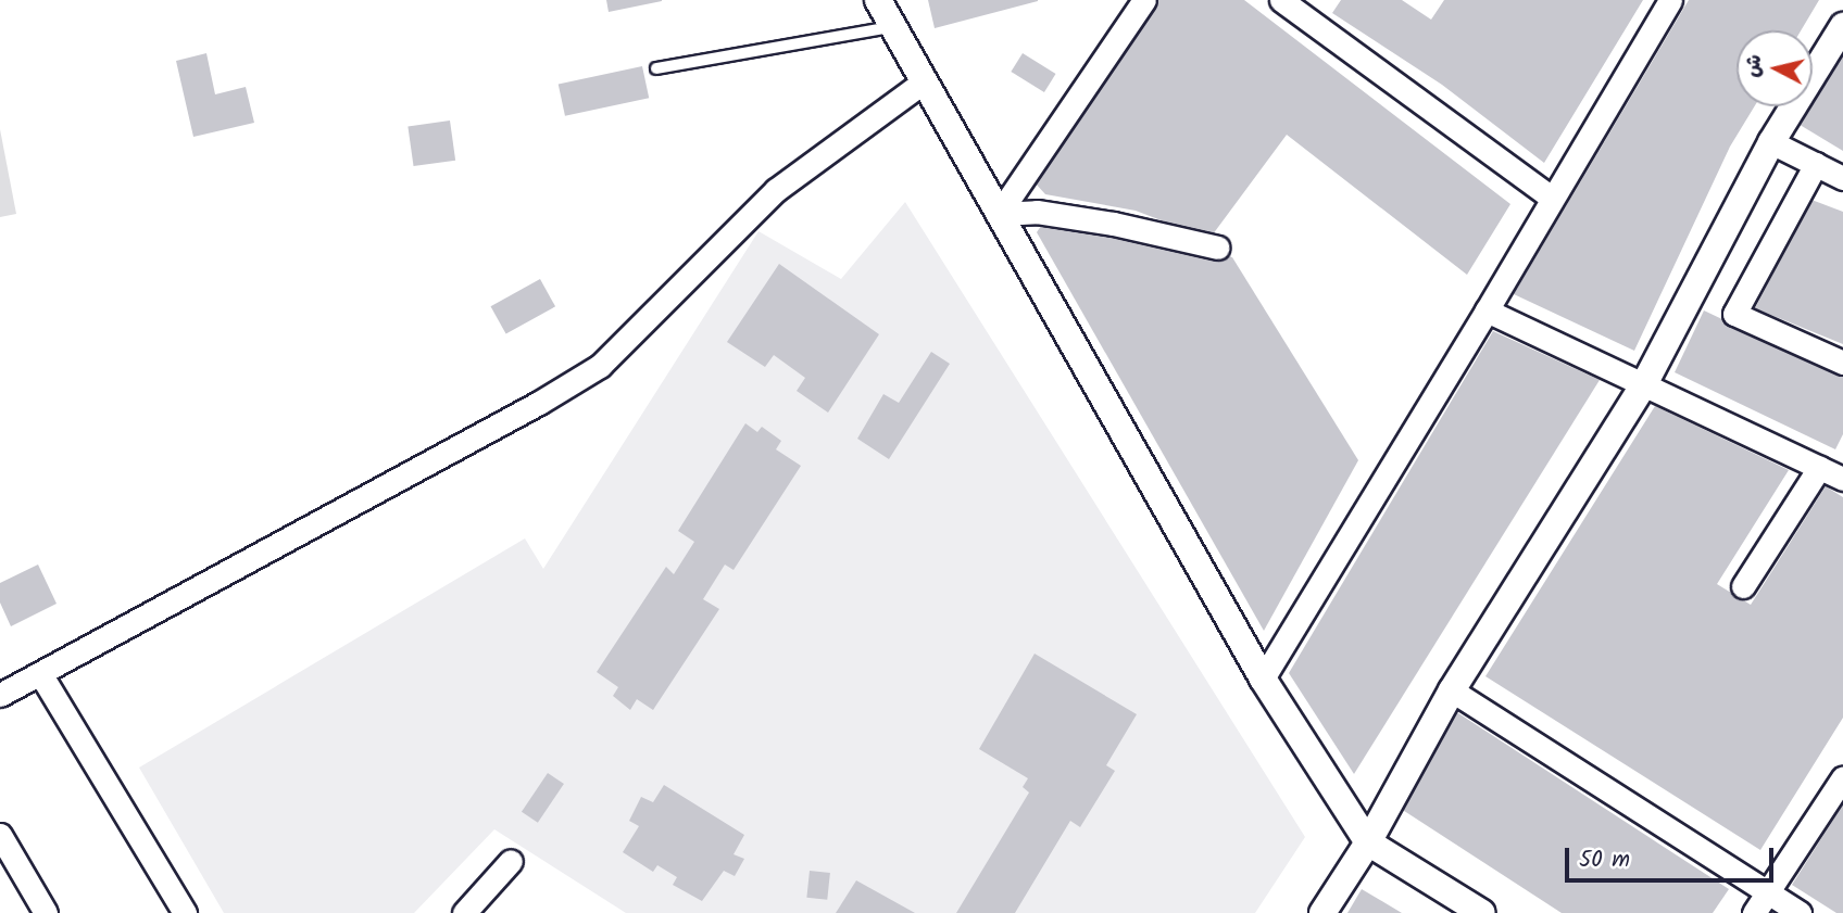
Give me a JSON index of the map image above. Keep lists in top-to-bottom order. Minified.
{"scale_bar":"50 m","north":"left"}
